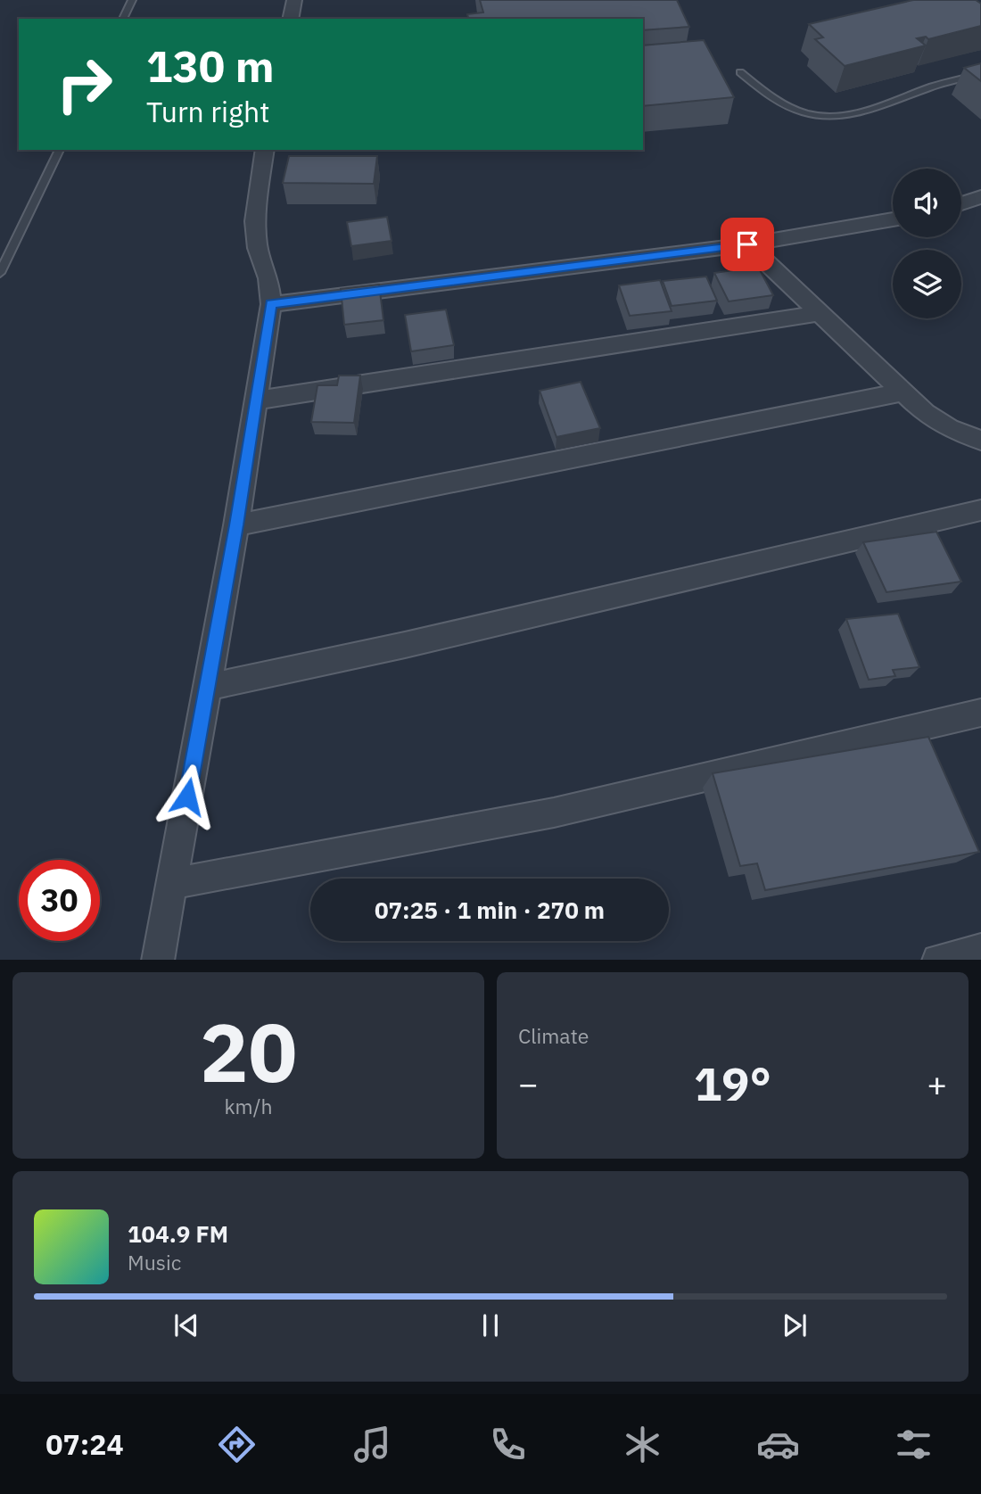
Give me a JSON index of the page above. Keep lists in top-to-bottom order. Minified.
{"page":{"turn":["130 m","Turn right"],"limit":"30","trip":"07:25 · 1 min · 270 m","tile":[["20","km/h"],"Climate"],"heat":["−","19°","+"],"song":["104.9 FM","Music"],"tabs":"07:24"}}
